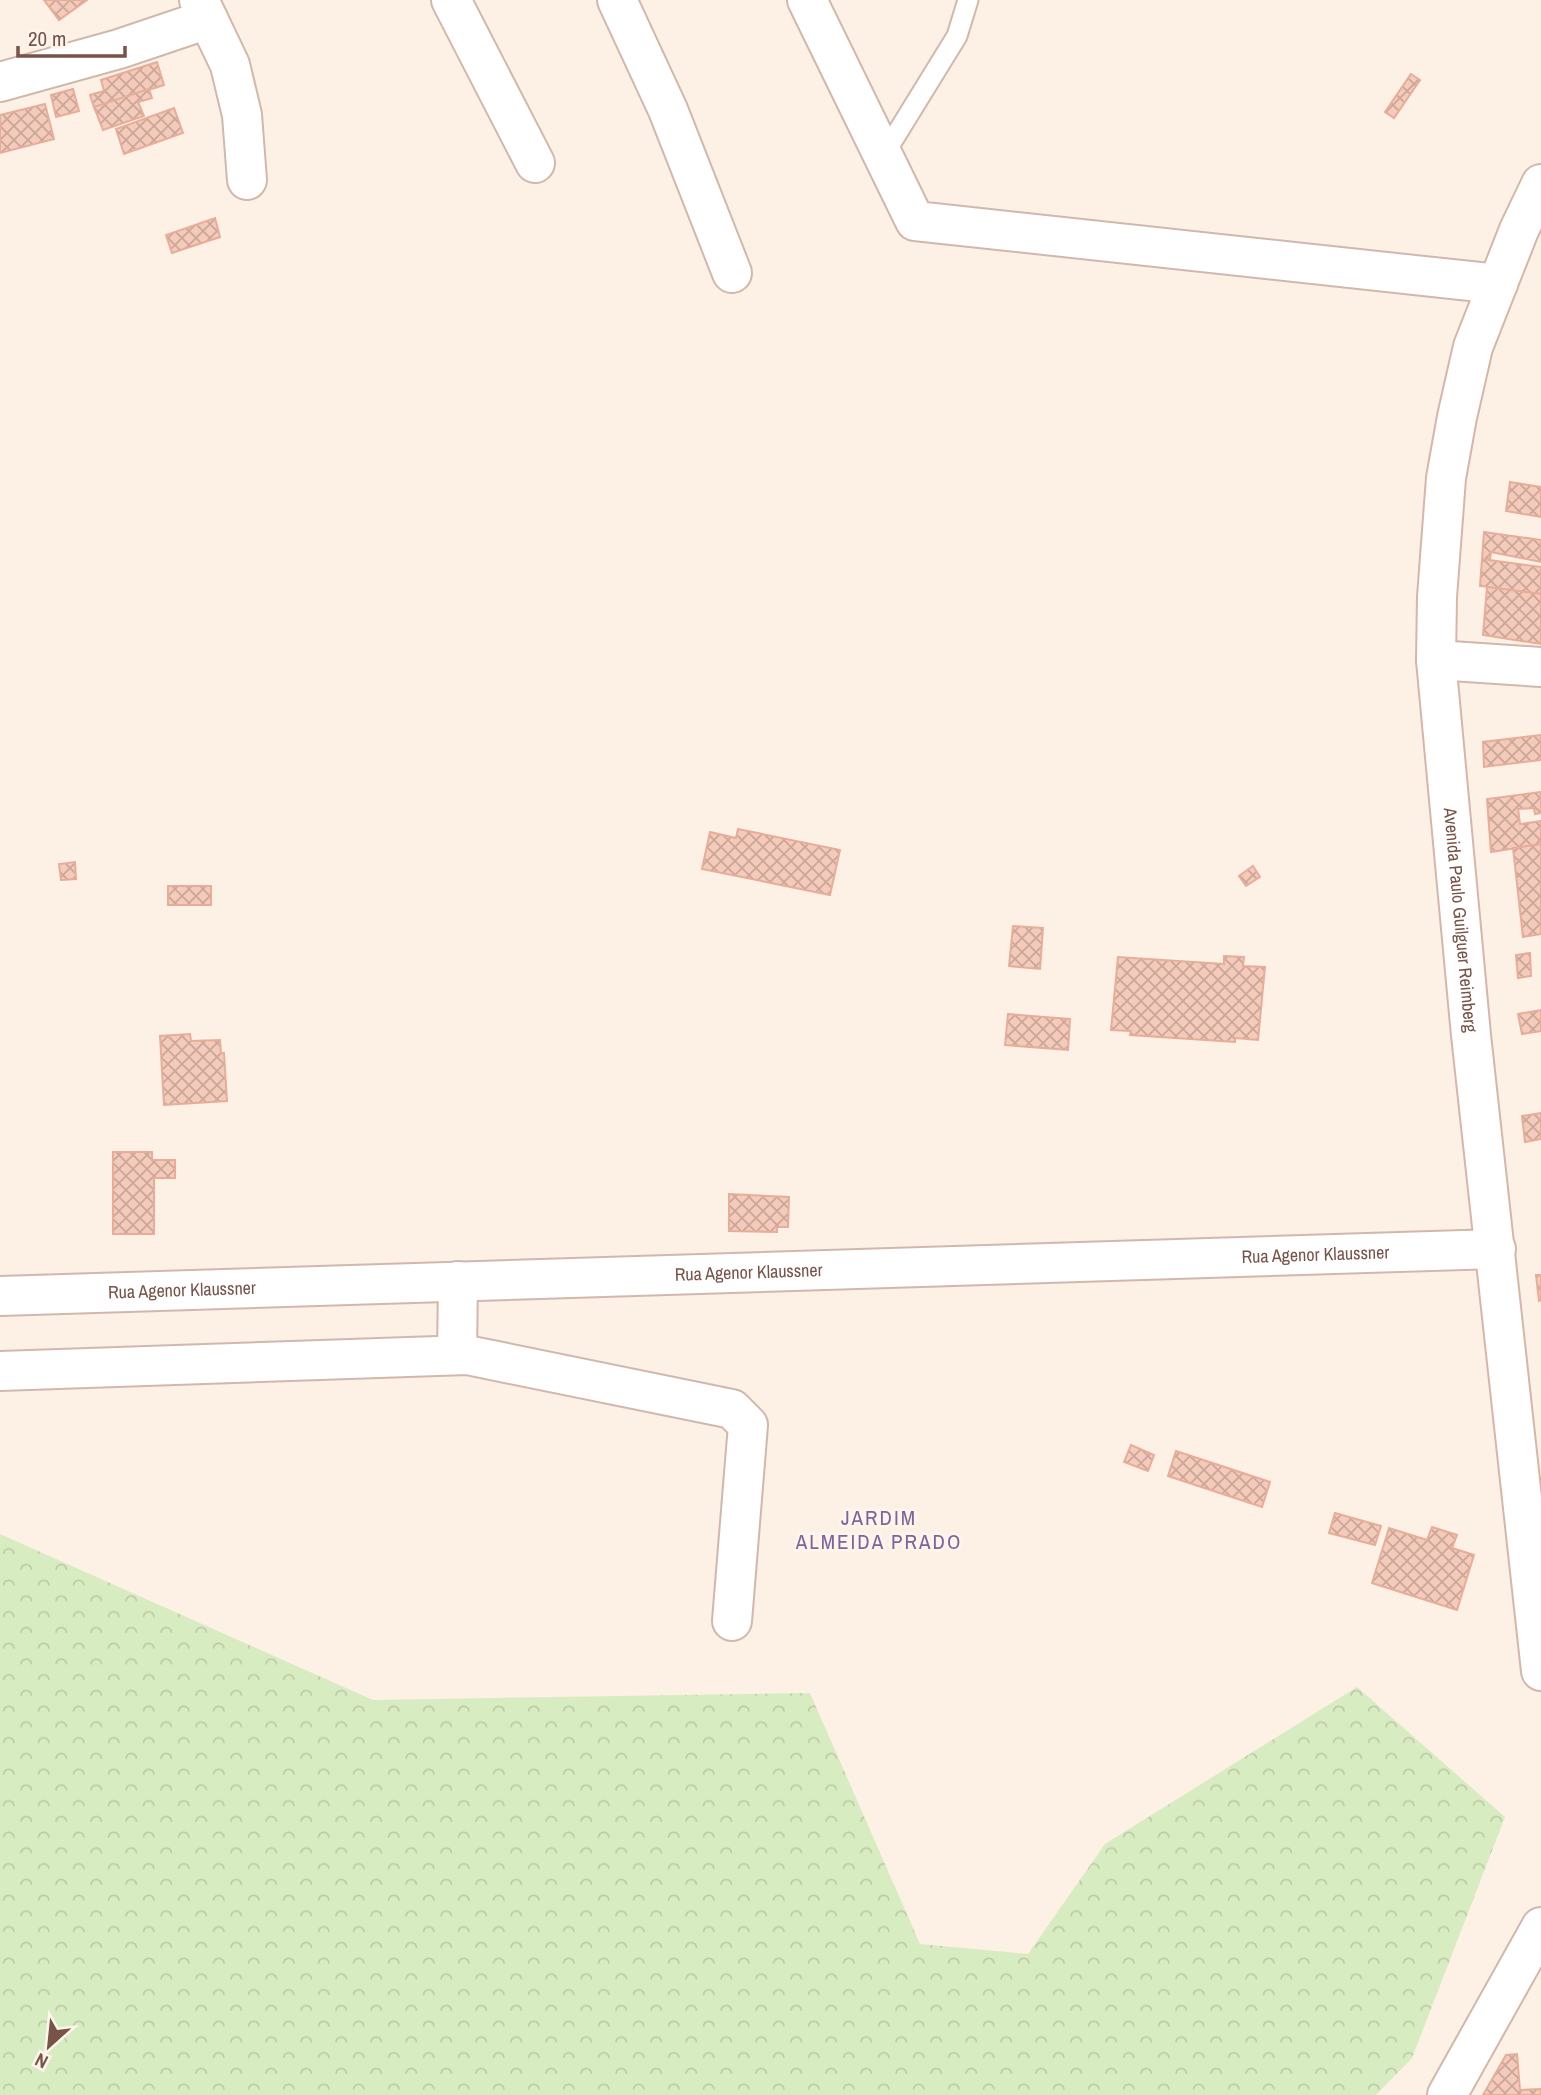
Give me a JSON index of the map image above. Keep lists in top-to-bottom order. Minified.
{"streets":{"street":["Avenida Paulo Guilguer Reimberg","Rua Agenor Klaussner"]},"crossings":[["Avenida Paulo Guilguer Reimberg","Rua Agenor Klaussner"]],"districts":["JARDIM ALMEIDA PRADO"],"scale_bar":"20 m","north":"bottom left"}
